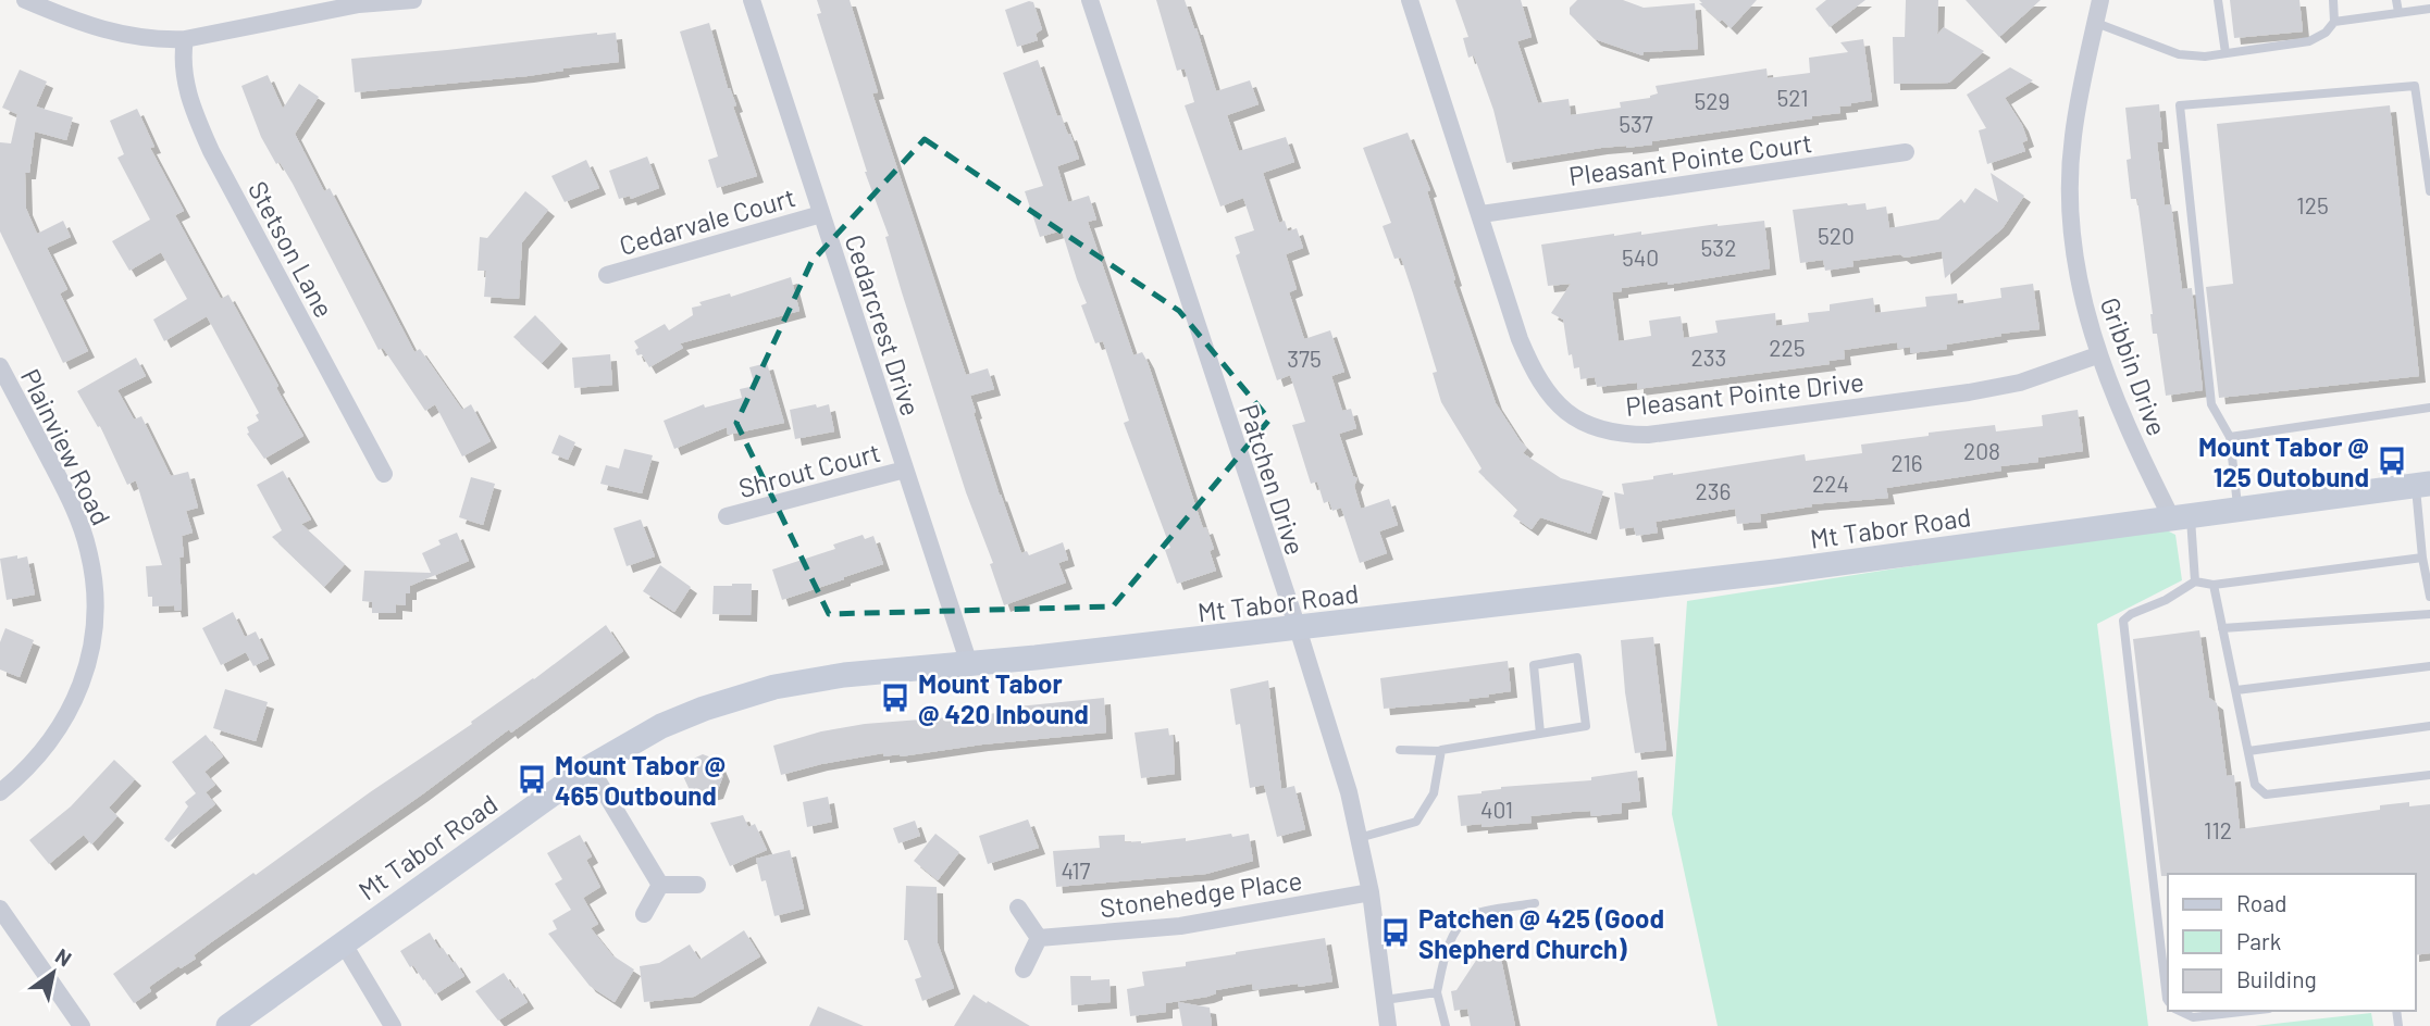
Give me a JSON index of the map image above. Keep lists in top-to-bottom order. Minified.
{"streets":{"street":["Pleasant Pointe Court","Cedarvale Court","Stetson Lane","Cedarcrest Drive","Gribbin Drive","Pleasant Pointe Drive","Plainview Road","Shrout Court","Patchen Drive","Mt Tabor Road","Stonehedge Place"]},"crossings":[["Pleasant Pointe Court","Pleasant Pointe Drive"],["Cedarvale Court","Cedarcrest Drive"],["Cedarcrest Drive","Shrout Court"],["Cedarcrest Drive","Mt Tabor Road"],["Gribbin Drive","Pleasant Pointe Drive"],["Gribbin Drive","Mt Tabor Road"],["Patchen Drive","Mt Tabor Road"],["Patchen Drive","Stonehedge Place"]],"places":{"bus stop":["Mount Tabor @ 125 Outobund","Mount Tabor @ 420 Inbound","Mount Tabor @ 465 Outbound","Patchen @ 425 (Good Shepherd Church)"]},"house_numbers":["521","529","537","125","520","532","540","225","233","375","208","216","224","236","401","112","417"],"legend":["Road","Park","Building"],"north":"top right"}
